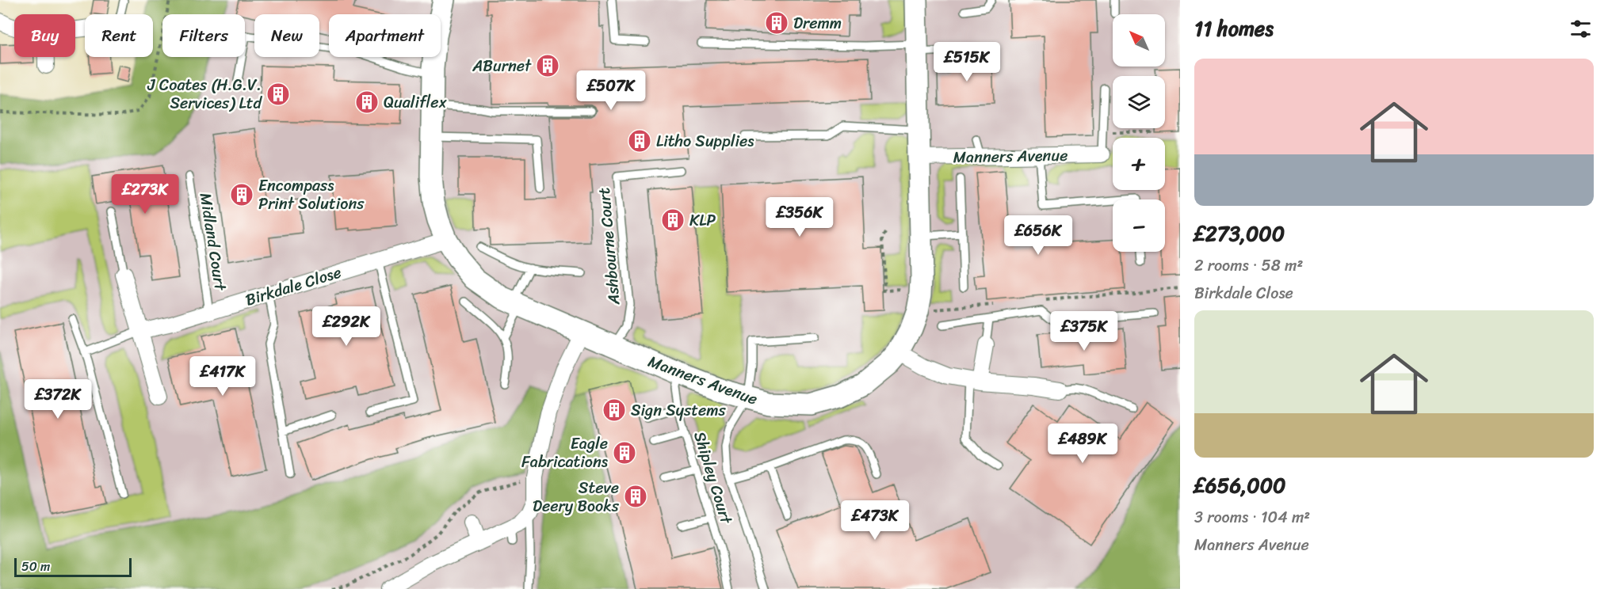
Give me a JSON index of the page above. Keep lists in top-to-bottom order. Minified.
{"streets":{"street":["Manners Avenue","Birkdale Close"],"lane":["Midland Court","Ashbourne Court","Shipley Court"]},"crossings":[["Manners Avenue","Ashbourne Court"],["Manners Avenue","Birkdale Close"],["Manners Avenue","Shipley Court"],["Midland Court","Birkdale Close"]],"places":{"building":["Dremm","ABurnet","J Coates (H.G.V. Services) Ltd","Qualiflex","Litho Supplies","Encompass Print Solutions","KLP","Sign Systems","Eagle Fabrications","Steve Deery Books"]},"scale_bar":"50 m","north":"top left","page":{"heading":"11 homes","map_buttons":["+","−"],"chip":["Buy","Rent","Filters","New","Apartment"],"price":["£515K","£507K","£273K","£356K","£656K","£292K","£375K","£417K","£372K","£489K","£473K"],"list":[{"name":"£273,000","note":"2 rooms · 58 m² · Birkdale Close"},{"name":"£656,000","note":"3 rooms · 104 m² · Manners Avenue"}],"scale":"50 m"}}
